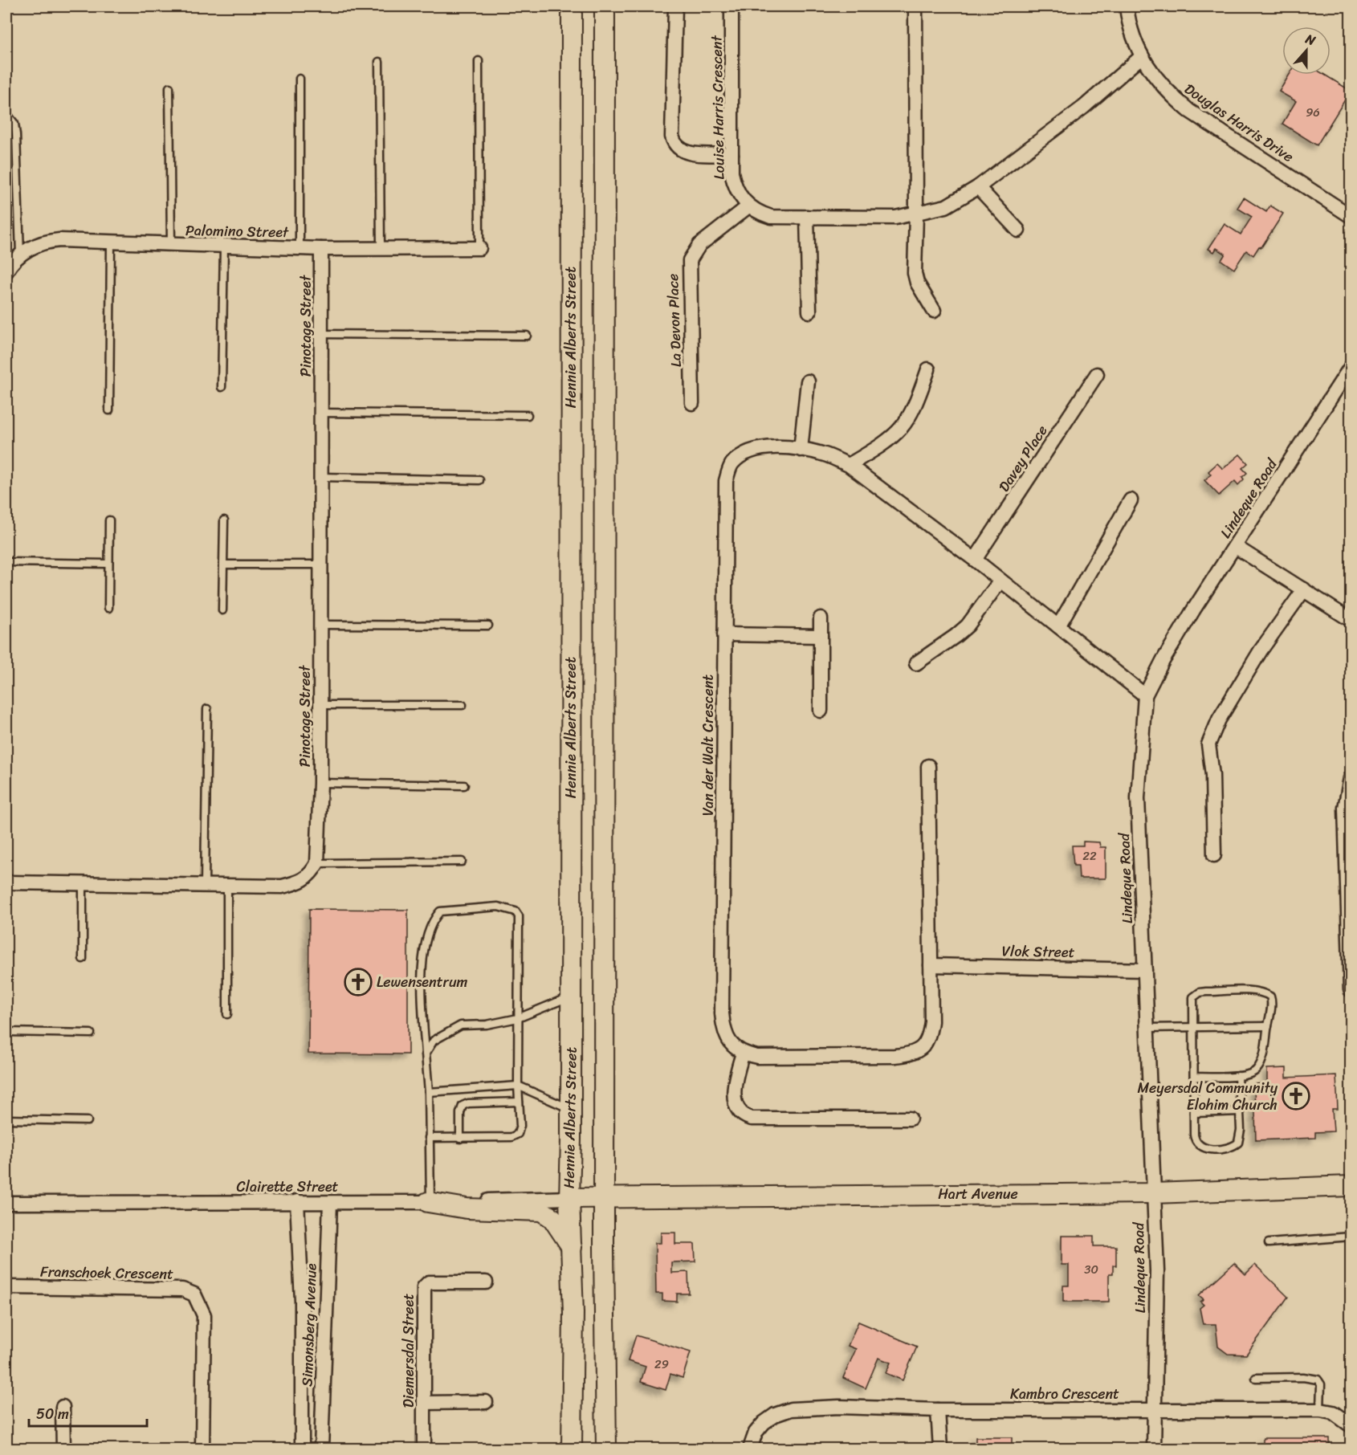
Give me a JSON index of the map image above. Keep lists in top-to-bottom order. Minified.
{"streets":{"street":["Louise Harris Crescent","Douglas Harris Drive","Palomino Street","La Devon Place","Pinotage Street","Hennie Alberts Street","Davey Place","Lindeque Road","Van der Walt Crescent","Vlok Street","Clairette Street","Hart Avenue","Franschoek Crescent","Simonsberg Avenue","Diemersdal Street","Kambro Crescent"]},"crossings":[["Louise Harris Crescent","Douglas Harris Drive"],["Louise Harris Crescent","La Devon Place"],["Palomino Street","Pinotage Street"],["Hennie Alberts Street","Clairette Street"],["Hennie Alberts Street","Hart Avenue"],["Davey Place","Van der Walt Crescent"],["Lindeque Road","Van der Walt Crescent"],["Lindeque Road","Vlok Street"],["Lindeque Road","Hart Avenue"],["Lindeque Road","Kambro Crescent"],["Clairette Street","Hart Avenue"],["Clairette Street","Simonsberg Avenue"]],"places":{"church":["Lewensentrum","Meyersdal Community Elohim Church"]},"house_numbers":["96","22","30","29"],"scale_bar":"50 m","north":"top"}
